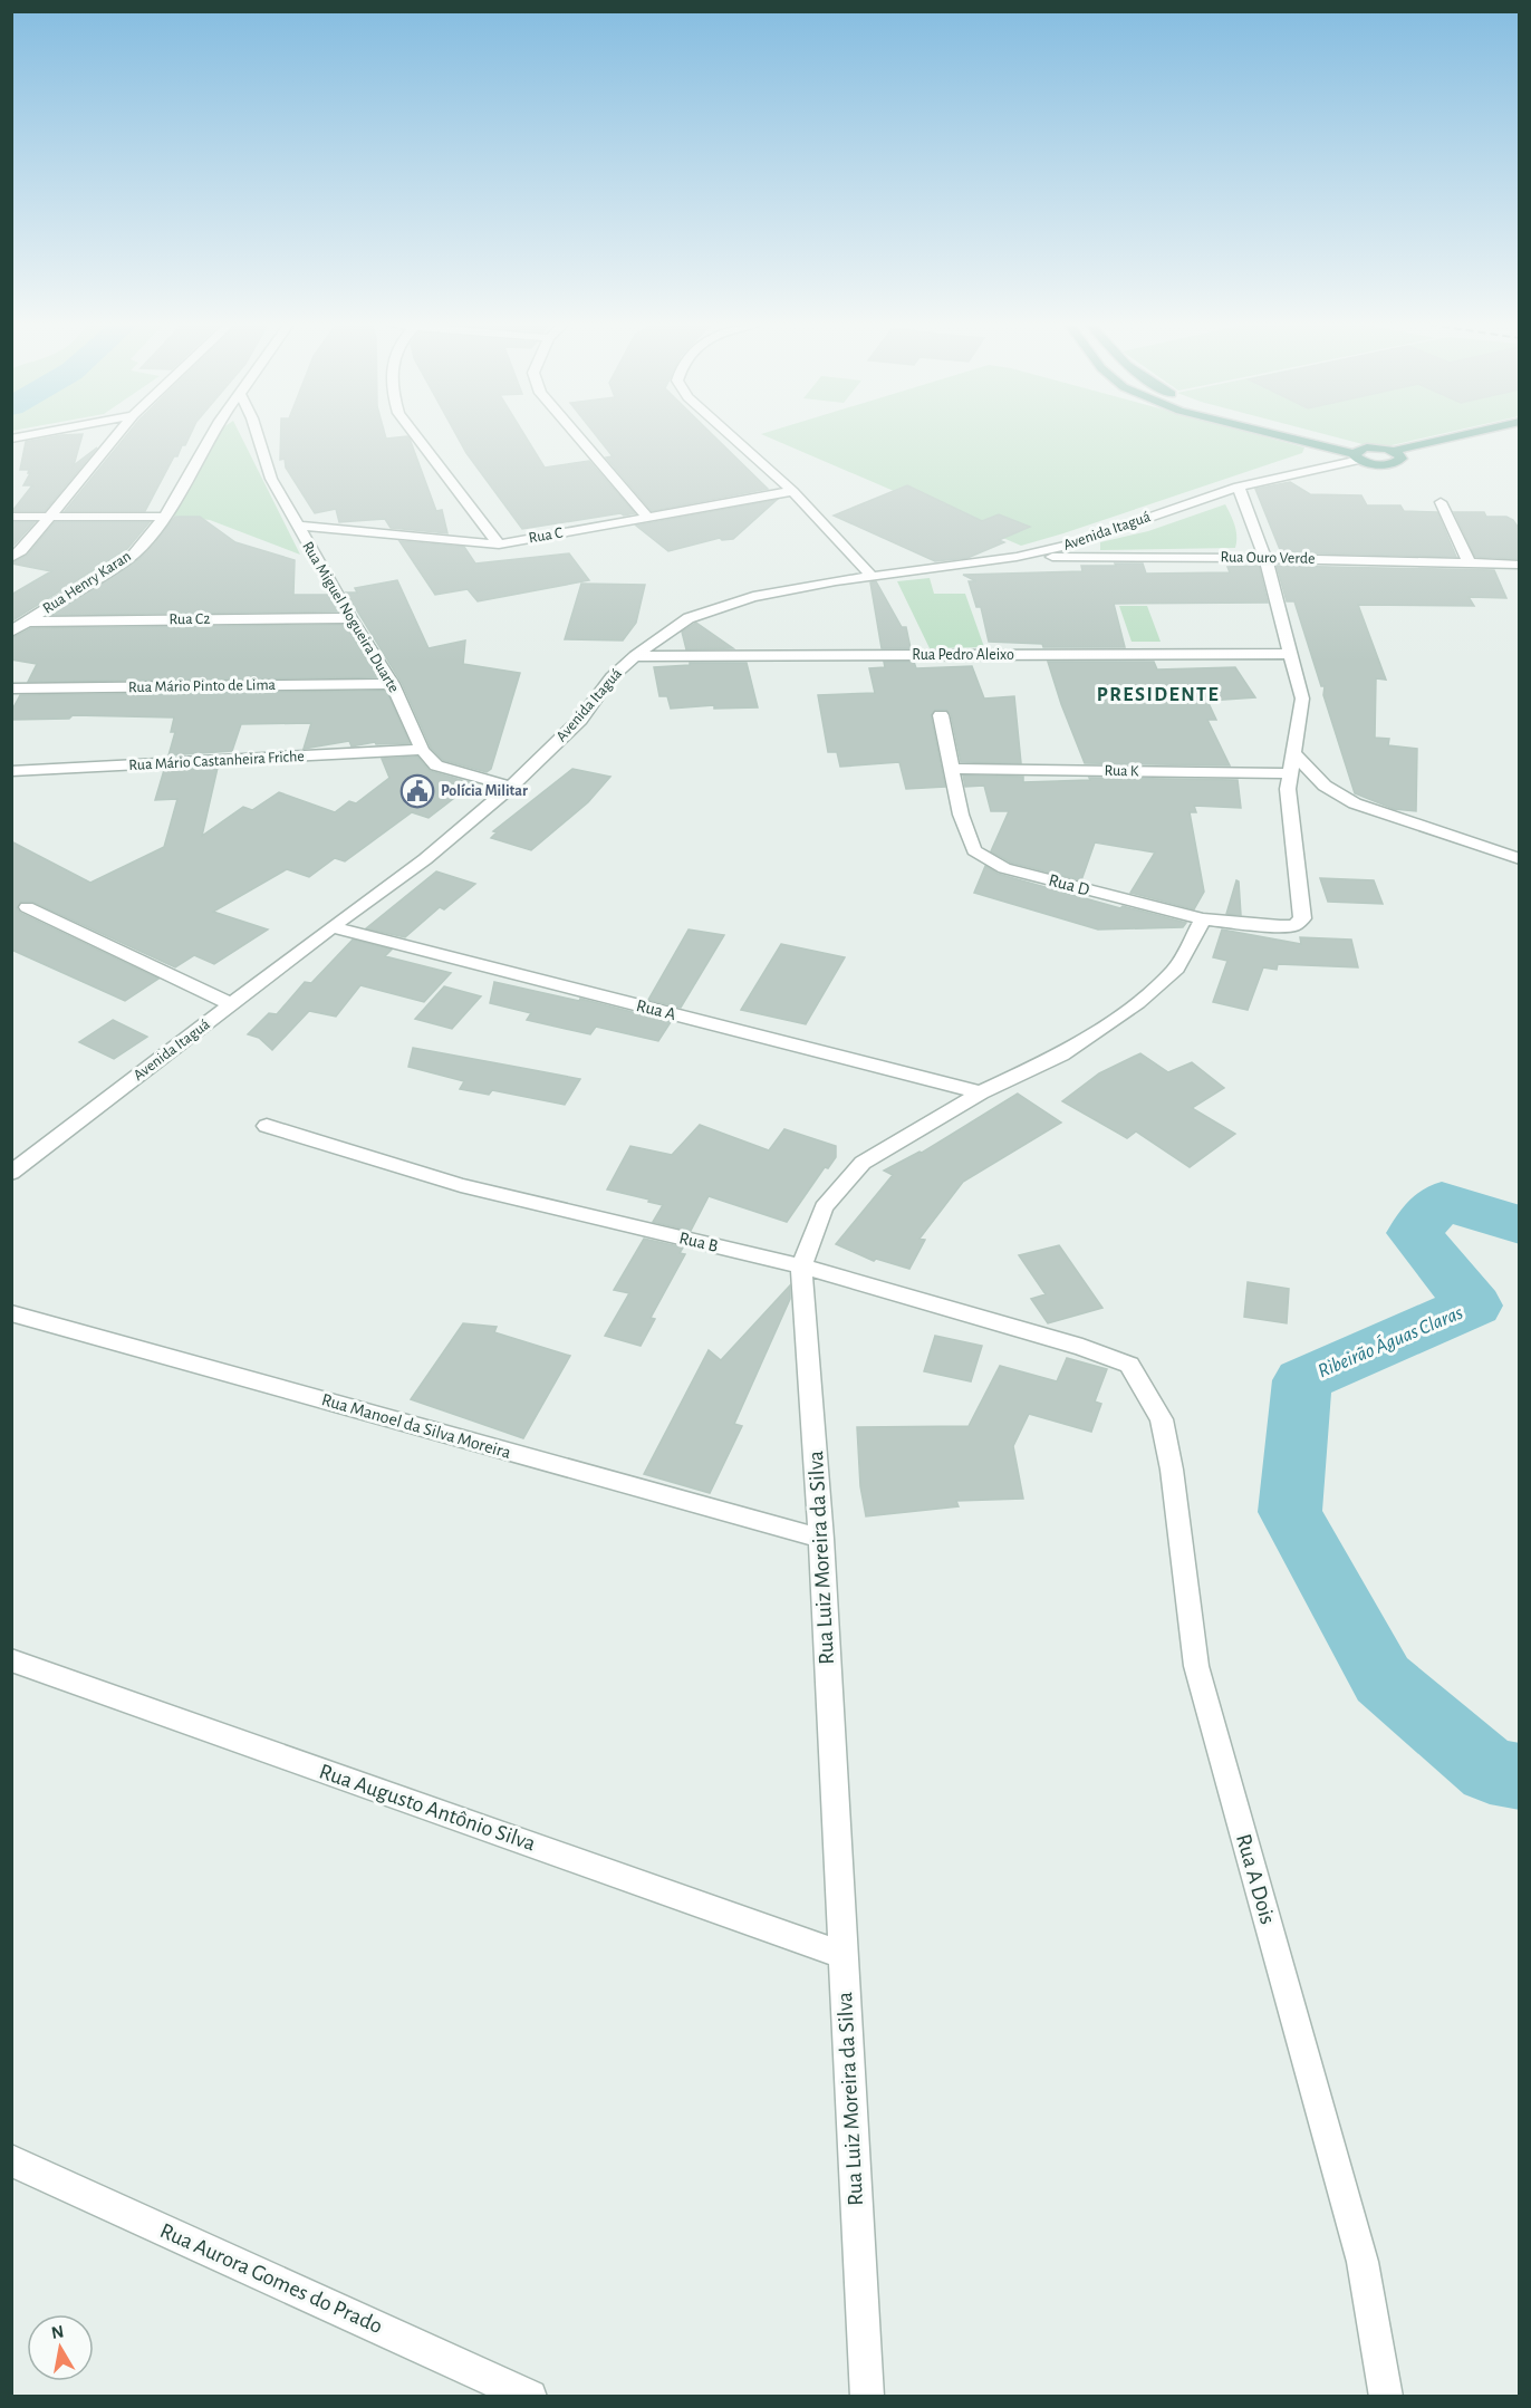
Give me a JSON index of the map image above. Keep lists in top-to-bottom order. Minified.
{"streets":{"main road":["Avenida Itaguá"],"street":["Rua C","Rua Ouro Verde","Rua Henry Karan","Rua Miguel Nogueira Duarte","Rua C2","Rua Pedro Aleixo","Rua Mário Pinto de Lima","Rua Mário Castanheira Friche","Rua K","Rua D","Rua A","Rua B","Rua Manoel da Silva Moreira","Rua Luiz Moreira da Silva","Rua Augusto Antônio Silva","Rua A Dois","Rua Aurora Gomes do Prado"]},"crossings":[["Avenida Itaguá","Rua Ouro Verde"],["Avenida Itaguá","Rua Pedro Aleixo"],["Avenida Itaguá","Rua A"],["Rua C","Rua Miguel Nogueira Duarte"],["Rua Henry Karan","Rua C2"],["Rua Miguel Nogueira Duarte","Rua C2"],["Rua Miguel Nogueira Duarte","Rua Mário Pinto de Lima"],["Rua Miguel Nogueira Duarte","Rua Mário Castanheira Friche"],["Rua K","Rua D"],["Rua D","Rua Luiz Moreira da Silva"],["Rua A","Rua Luiz Moreira da Silva"],["Rua B","Rua Luiz Moreira da Silva"],["Rua B","Rua A Dois"],["Rua Manoel da Silva Moreira","Rua Luiz Moreira da Silva"],["Rua Luiz Moreira da Silva","Rua Augusto Antônio Silva"]],"districts":["PRESIDENTE"],"water":["Ribeirão Águas Claras"],"places":{"public building":["Polícia Militar"]},"north":"top"}
